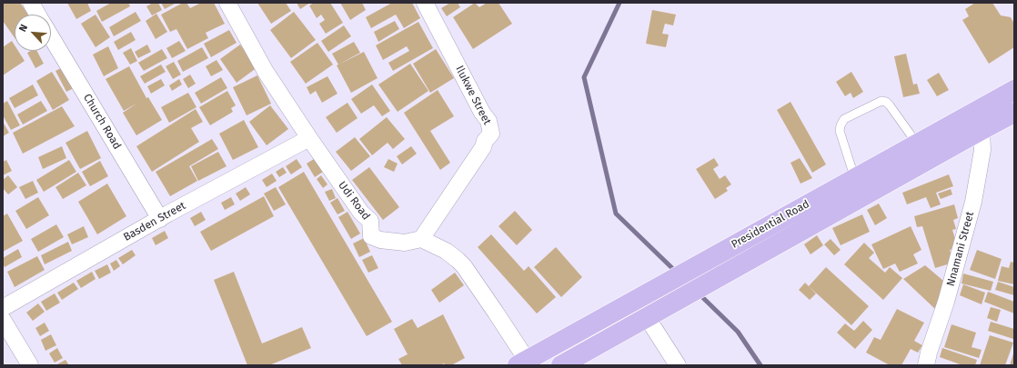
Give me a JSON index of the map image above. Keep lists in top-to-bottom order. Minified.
{"streets":{"main road":["Presidential Road"],"street":["Ilukwe Street","Church Road","Udi Road","Basden Street","Nnamani Street"]},"crossings":[["Ilukwe Street","Udi Road"],["Church Road","Basden Street"],["Udi Road","Basden Street"],["Presidential Road","Nnamani Street"]],"north":"top left"}
